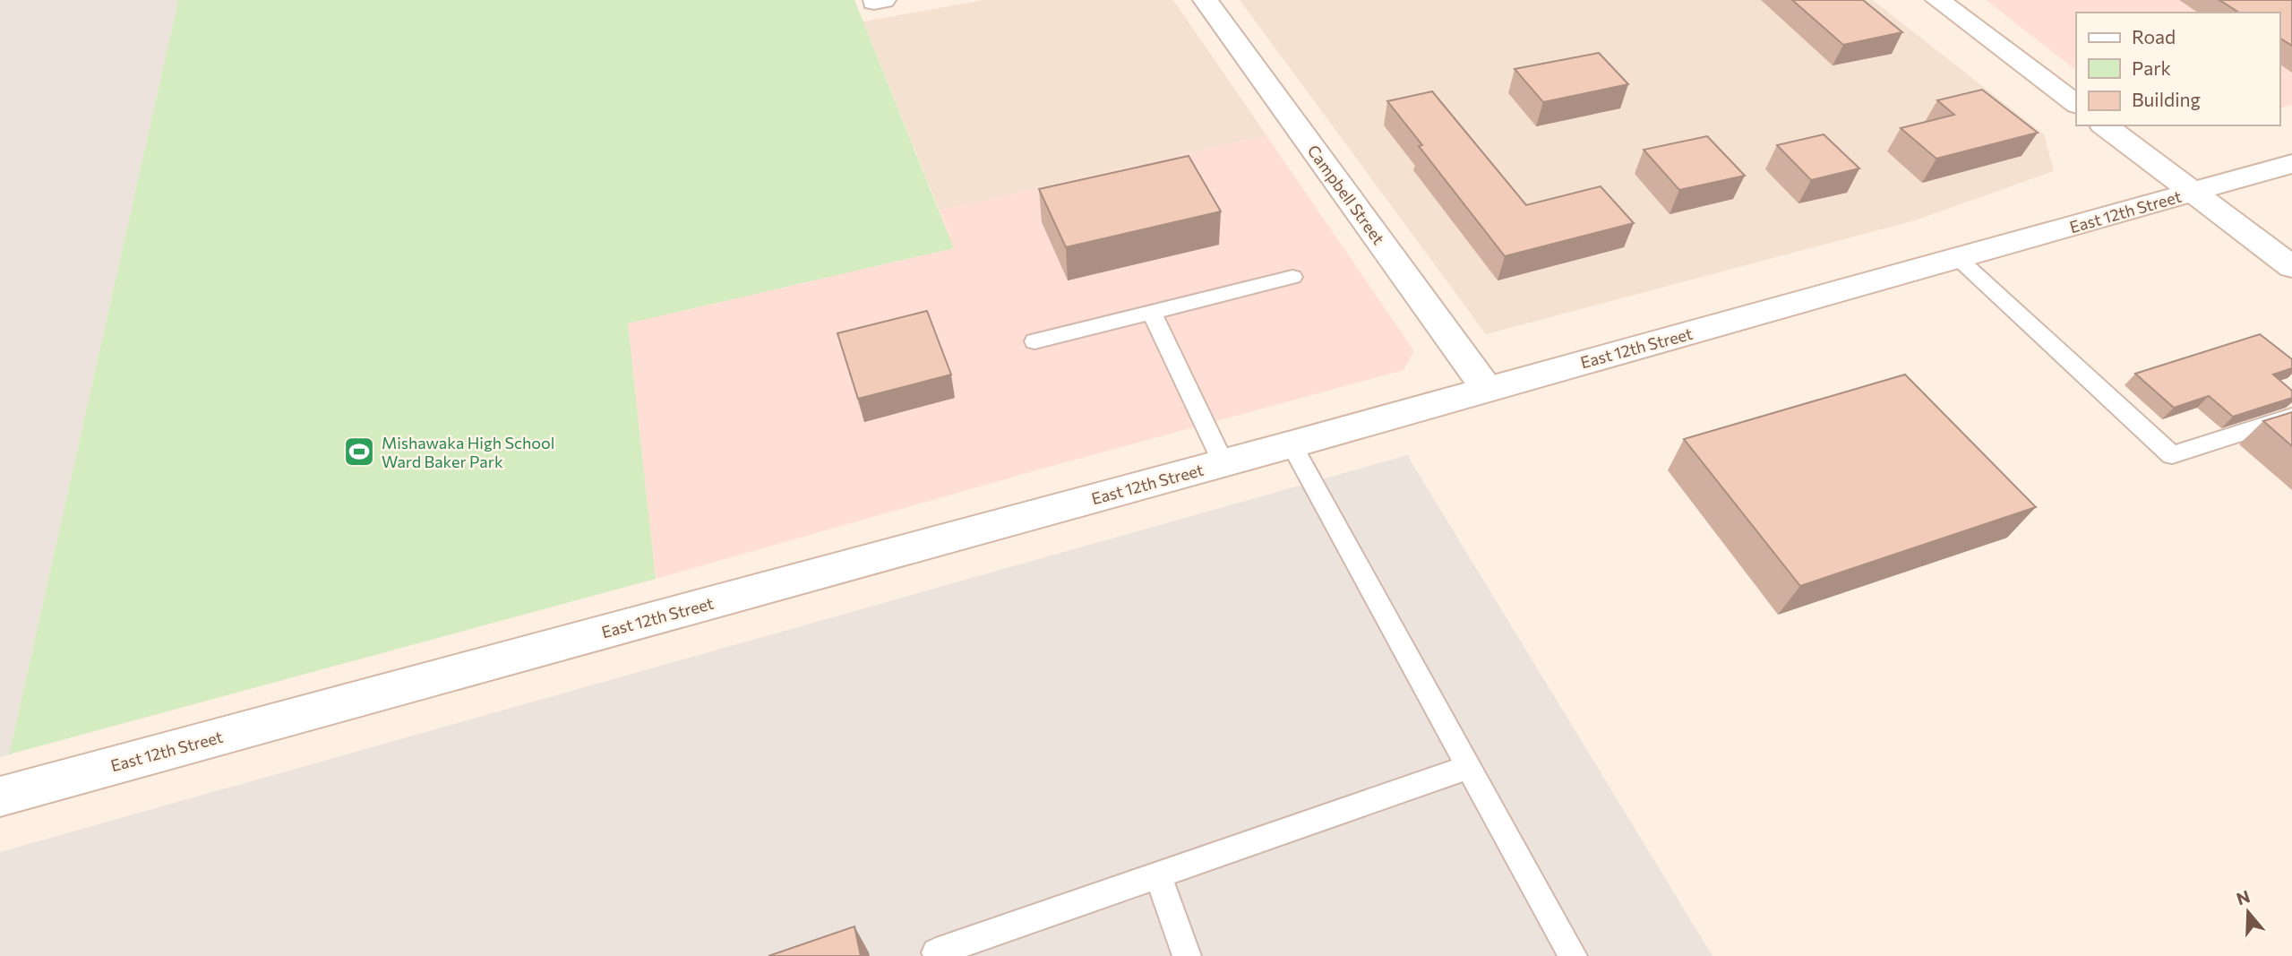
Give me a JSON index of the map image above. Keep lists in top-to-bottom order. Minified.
{"streets":{"street":["Campbell Street","East 12th Street"]},"crossings":[["Campbell Street","East 12th Street"]],"places":{"sports":["Mishawaka High School Ward Baker Park"]},"legend":["Road","Park","Building"],"north":"top"}
